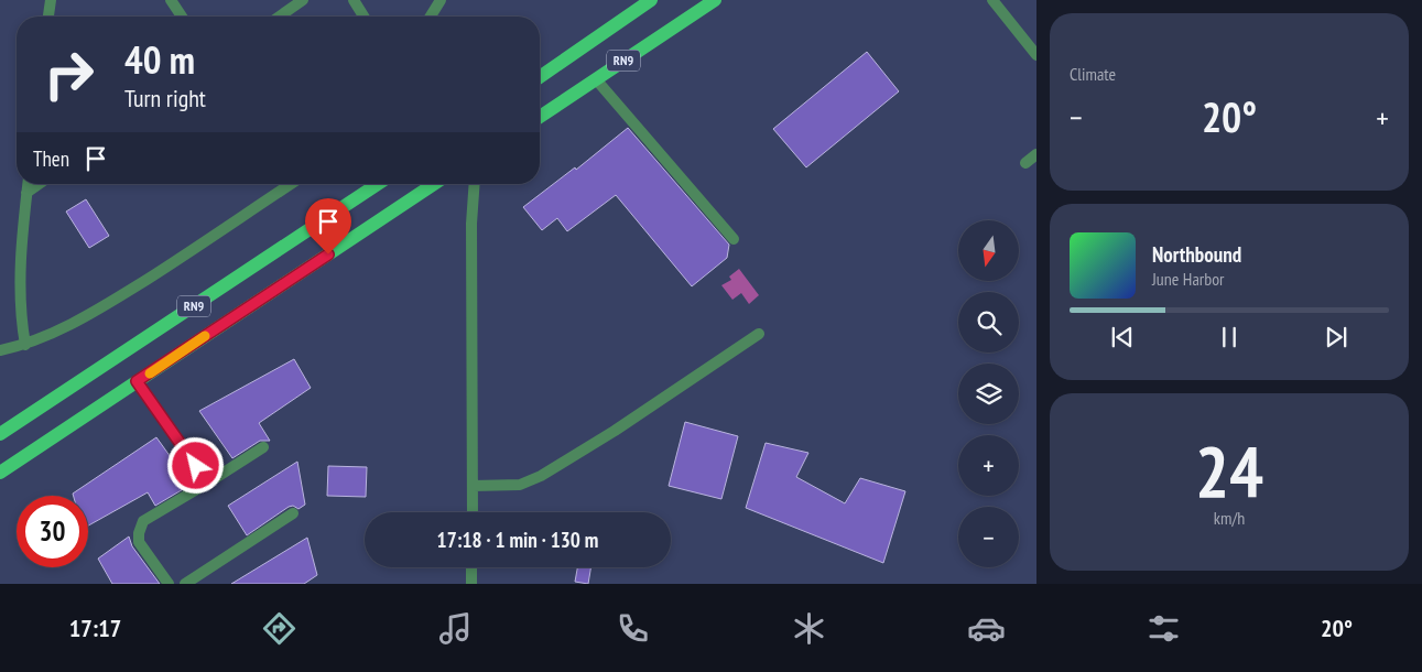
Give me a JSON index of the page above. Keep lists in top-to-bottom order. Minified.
{"streets":{"main road":["RN9"]},"north":"bottom","page":{"tile":["Climate",["24","km/h"]],"turn":["40 m","Turn right"],"heat":["−","20°","+"],"then":"Then","map_buttons":["+","−"],"song":["Northbound","June Harbor"],"limit":"30","trip":"17:18 · 1 min · 130 m","tabs":["17:17","20°"]}}
